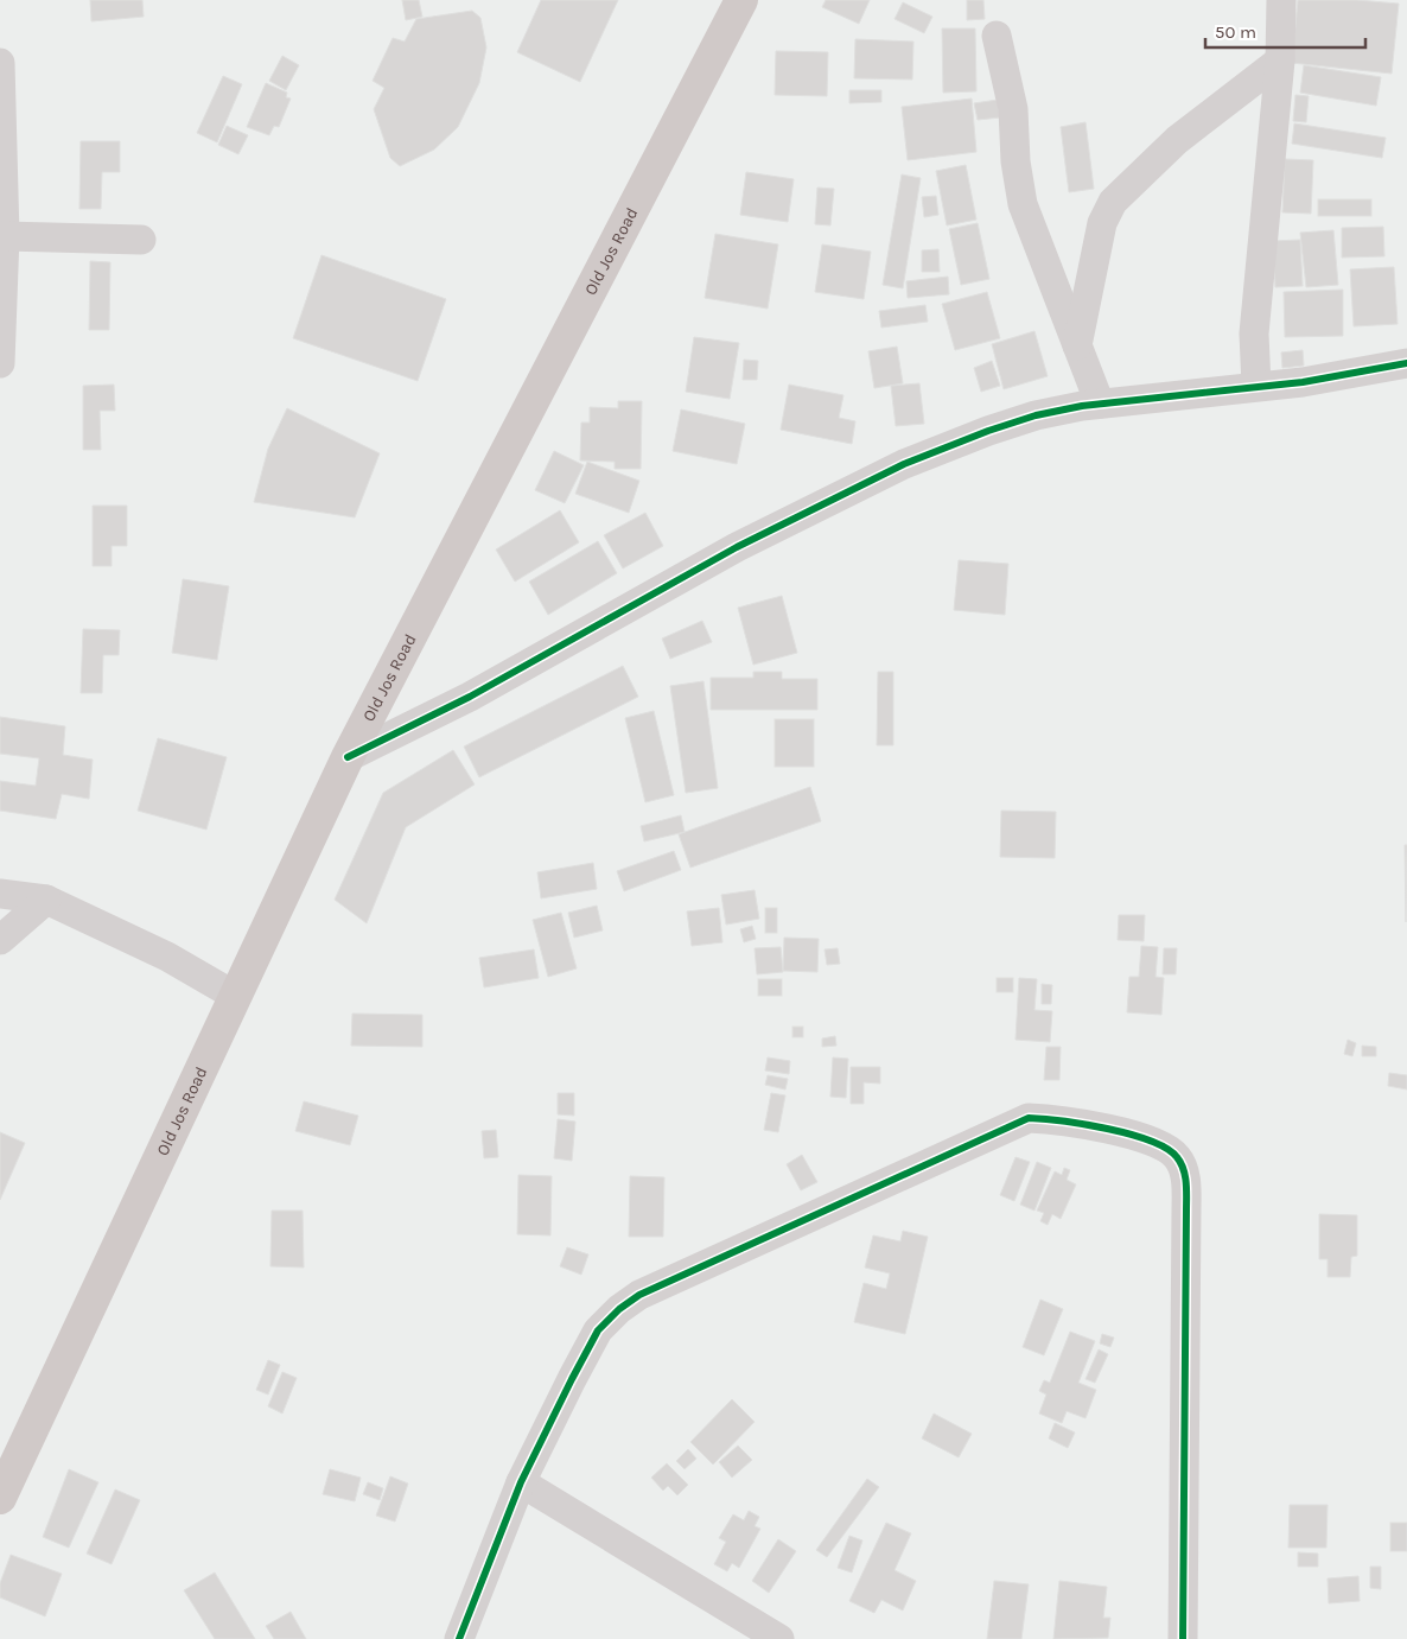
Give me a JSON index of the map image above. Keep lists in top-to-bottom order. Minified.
{"streets":{"main road":["Old Jos Road"]},"scale_bar":"50 m"}
